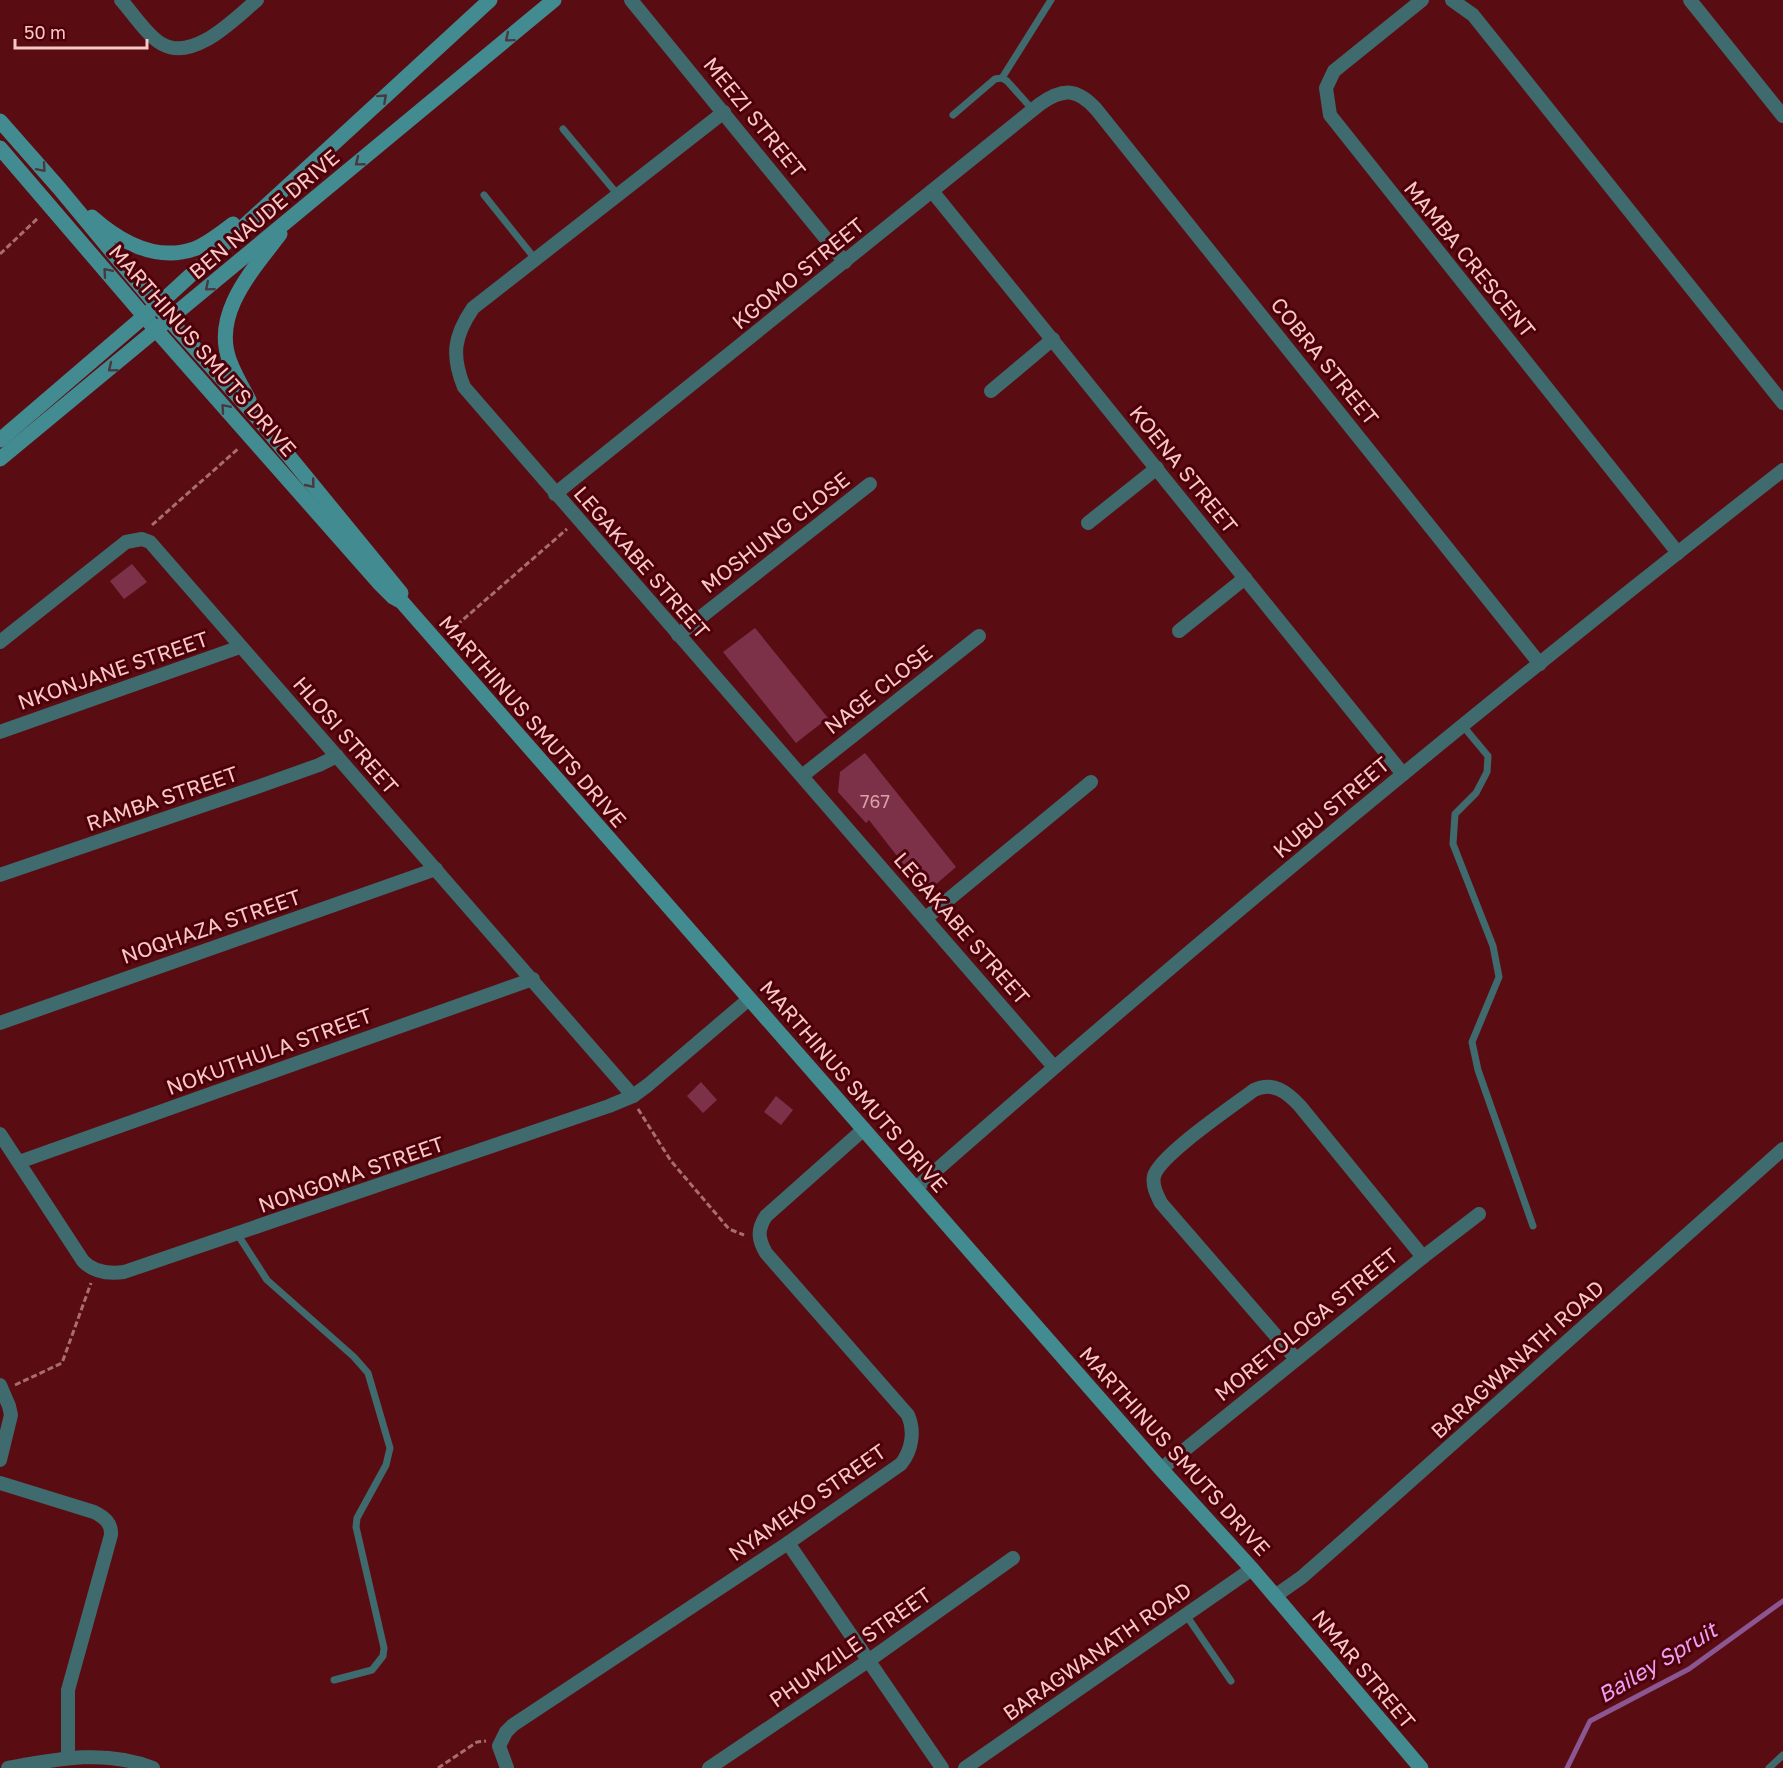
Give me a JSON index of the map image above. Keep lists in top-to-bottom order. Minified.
{"streets":{"street":["MEEZI STREET","BEN NAUDE DRIVE","MAMBA CRESCENT","KGOMO STREET","MARTHINUS SMUTS DRIVE","COBRA STREET","KOENA STREET","MOSHUNG CLOSE","LEGAKABE STREET","NKONJANE STREET","NAGE CLOSE","HLOSI STREET","RAMBA STREET","KUBU STREET","NOQHAZA STREET","NOKUTHULA STREET","NONGOMA STREET","MORETOLOGA STREET","BARAGWANATH ROAD","NYAMEKO STREET","PHUMZILE STREET","NMAR STREET"]},"crossings":[["MEEZI STREET","KGOMO STREET"],["MEEZI STREET","LEGAKABE STREET"],["BEN NAUDE DRIVE","MARTHINUS SMUTS DRIVE"],["MAMBA CRESCENT","KUBU STREET"],["KGOMO STREET","COBRA STREET"],["KGOMO STREET","KOENA STREET"],["KGOMO STREET","LEGAKABE STREET"],["MARTHINUS SMUTS DRIVE","KUBU STREET"],["MARTHINUS SMUTS DRIVE","NONGOMA STREET"],["MARTHINUS SMUTS DRIVE","MORETOLOGA STREET"],["MARTHINUS SMUTS DRIVE","BARAGWANATH ROAD"],["MARTHINUS SMUTS DRIVE","NMAR STREET"],["COBRA STREET","KUBU STREET"],["KOENA STREET","KUBU STREET"],["MOSHUNG CLOSE","LEGAKABE STREET"],["LEGAKABE STREET","NAGE CLOSE"],["LEGAKABE STREET","KUBU STREET"],["NKONJANE STREET","HLOSI STREET"],["HLOSI STREET","RAMBA STREET"],["HLOSI STREET","NOQHAZA STREET"],["HLOSI STREET","NOKUTHULA STREET"],["HLOSI STREET","NONGOMA STREET"],["BARAGWANATH ROAD","NMAR STREET"]],"water":["Bailey Spruit"],"house_numbers":["767"],"scale_bar":"50 m"}
